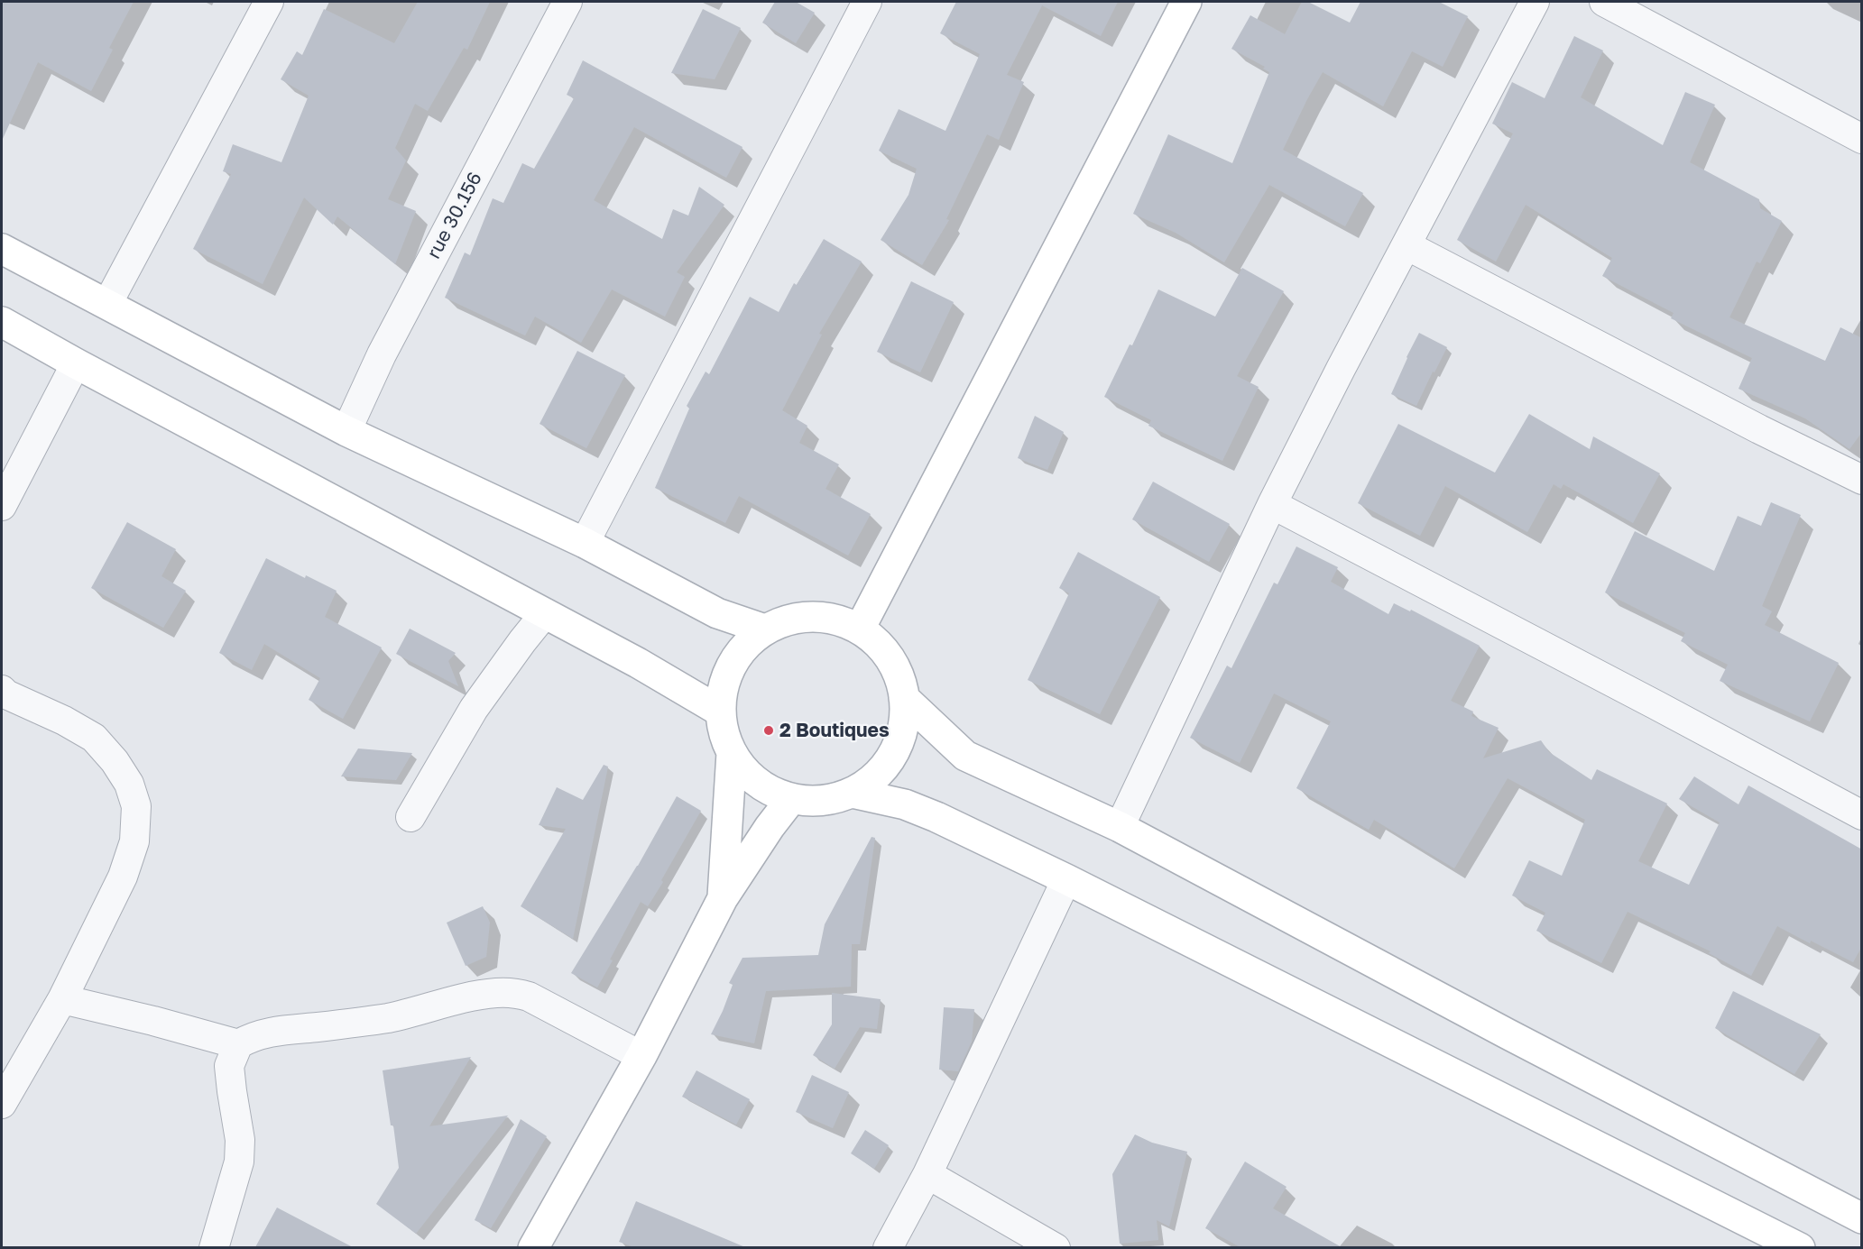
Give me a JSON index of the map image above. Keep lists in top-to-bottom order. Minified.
{"streets":{"street":["rue 30.156"]},"places":["2 Boutiques"]}
